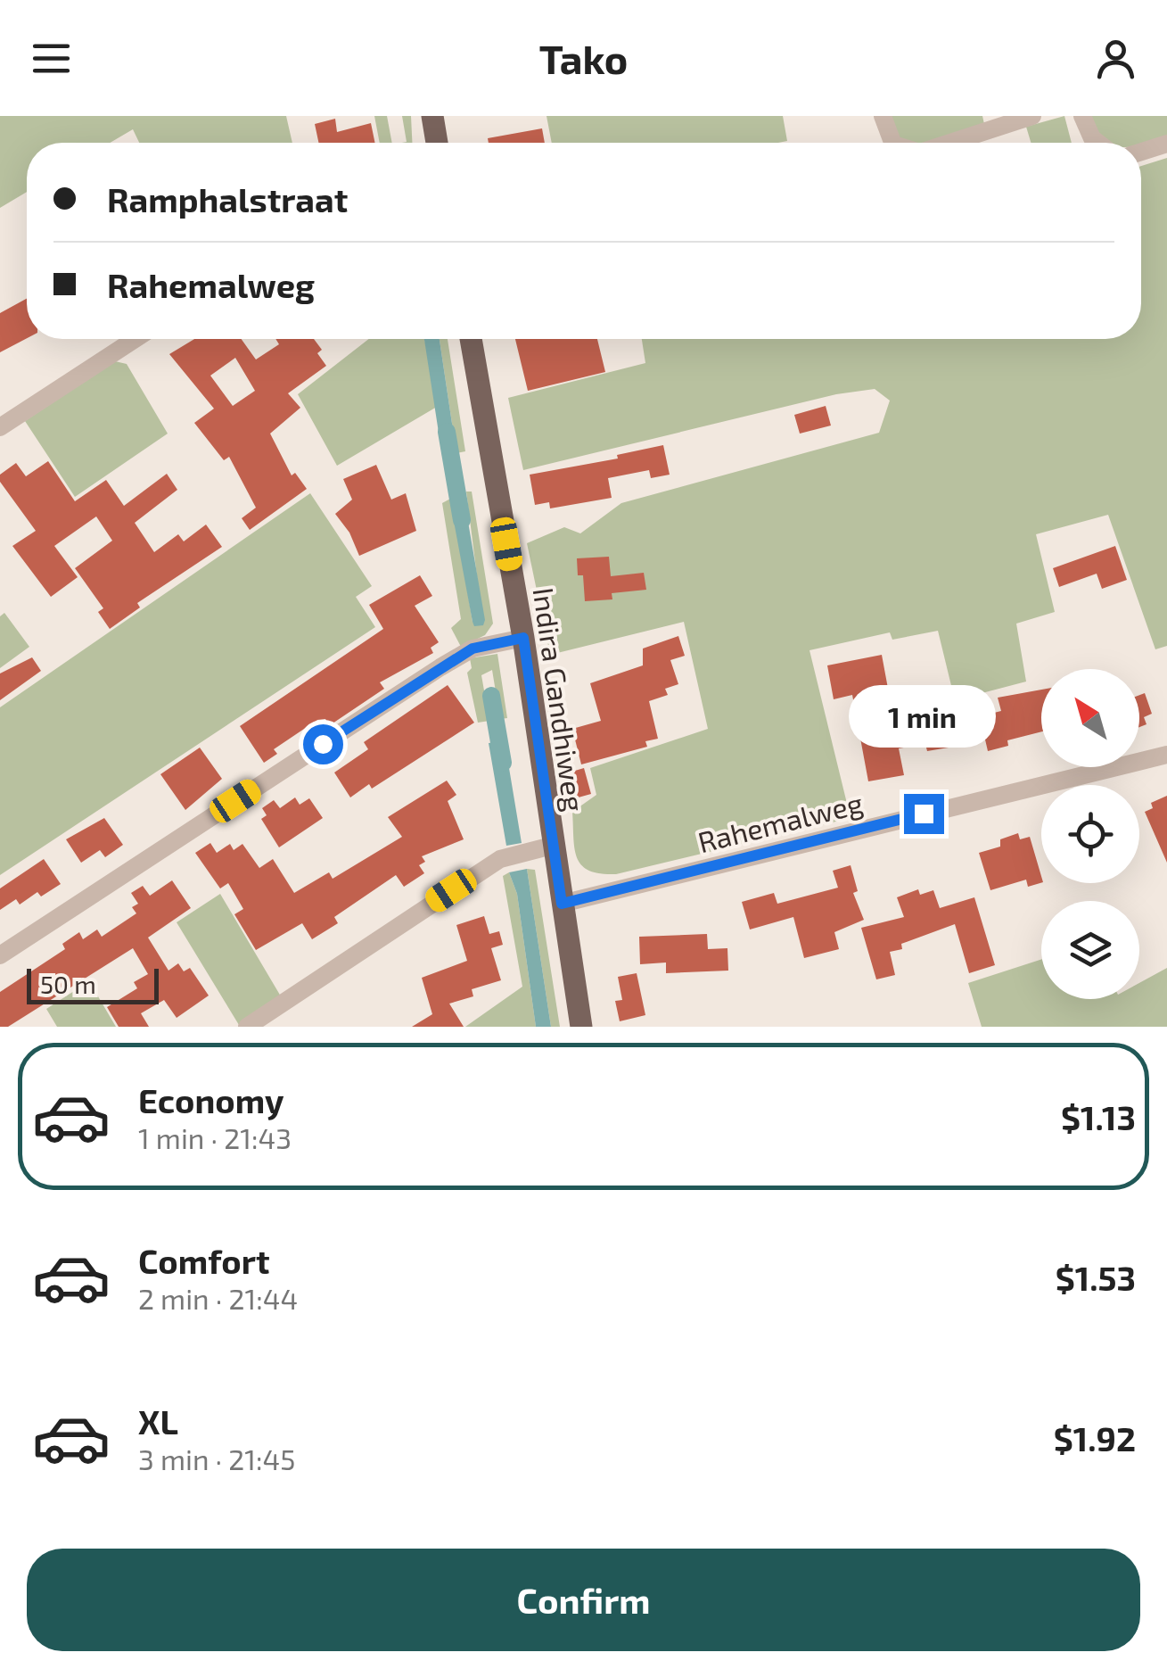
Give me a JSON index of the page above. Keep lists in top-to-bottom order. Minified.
{"streets":{"main road":["Indira Gandhiweg"],"street":["Rahemalweg"]},"crossings":[["Indira Gandhiweg","Rahemalweg"]],"scale_bar":"50 m","north":"top left","page":{"header":"Tako","banner":["Ramphalstraat","Rahemalweg"],"bubble":"1 min","scale":"50 m","list":[{"name":"Economy","note":"1 min · 21:43","value":"$1.13"},{"name":"Comfort","note":"2 min · 21:44","value":"$1.53"},{"name":"XL","note":"3 min · 21:45","value":"$1.92"}],"buttons":"Confirm"}}
